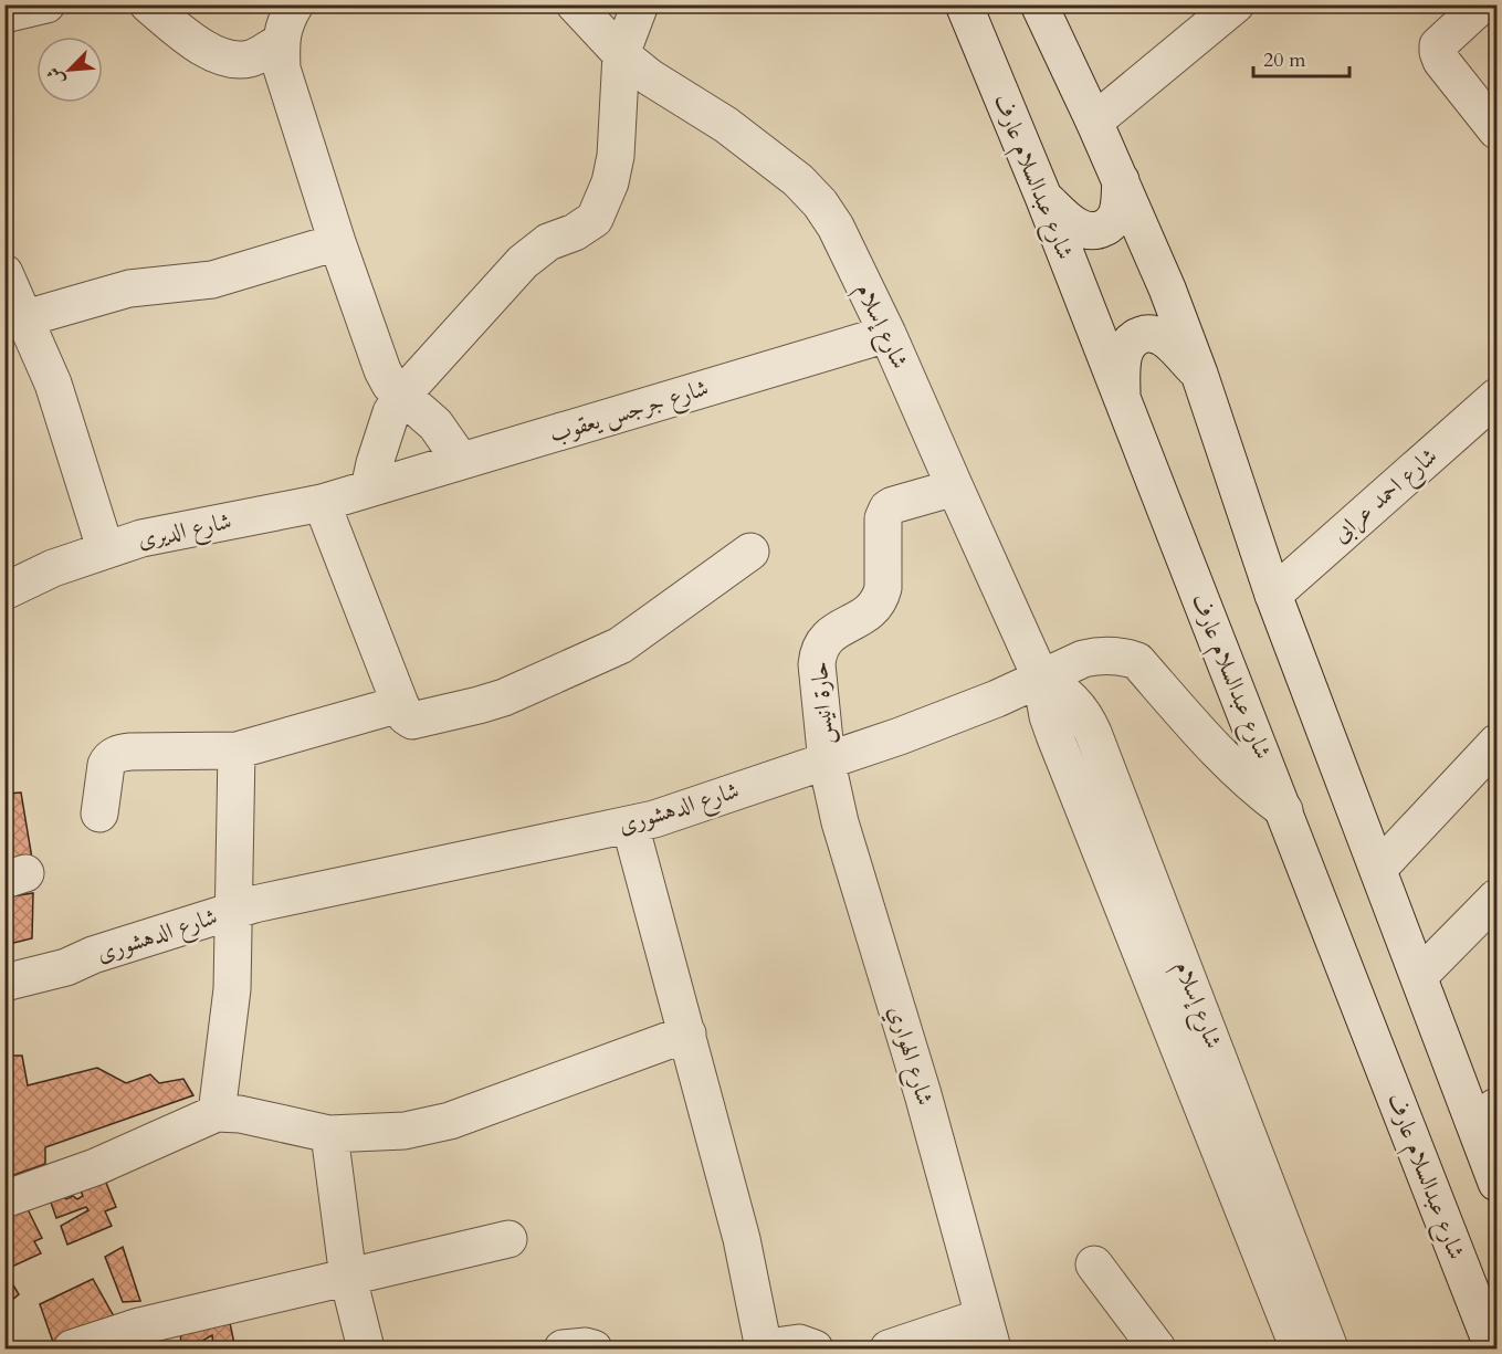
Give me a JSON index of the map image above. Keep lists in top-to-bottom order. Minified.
{"streets":{"street":["شارع عبدالسلام عارف","شارع إسلام","شارع جرجس يعقوب","شارع احمد عرابى","شارع الديرى","حارة انيس","شارع الدهشورى","شارع الهواري"]},"crossings":[["شارع عبدالسلام عارف","شارع الدهشورى"],["شارع إسلام","شارع جرجس يعقوب"],["شارع إسلام","حارة انيس"],["شارع إسلام","شارع الدهشورى"],["شارع جرجس يعقوب","شارع الديرى"],["حارة انيس","شارع الدهشورى"],["حارة انيس","شارع الهواري"],["شارع الدهشورى","شارع الهواري"]],"scale_bar":"20 m","north":"bottom left"}
